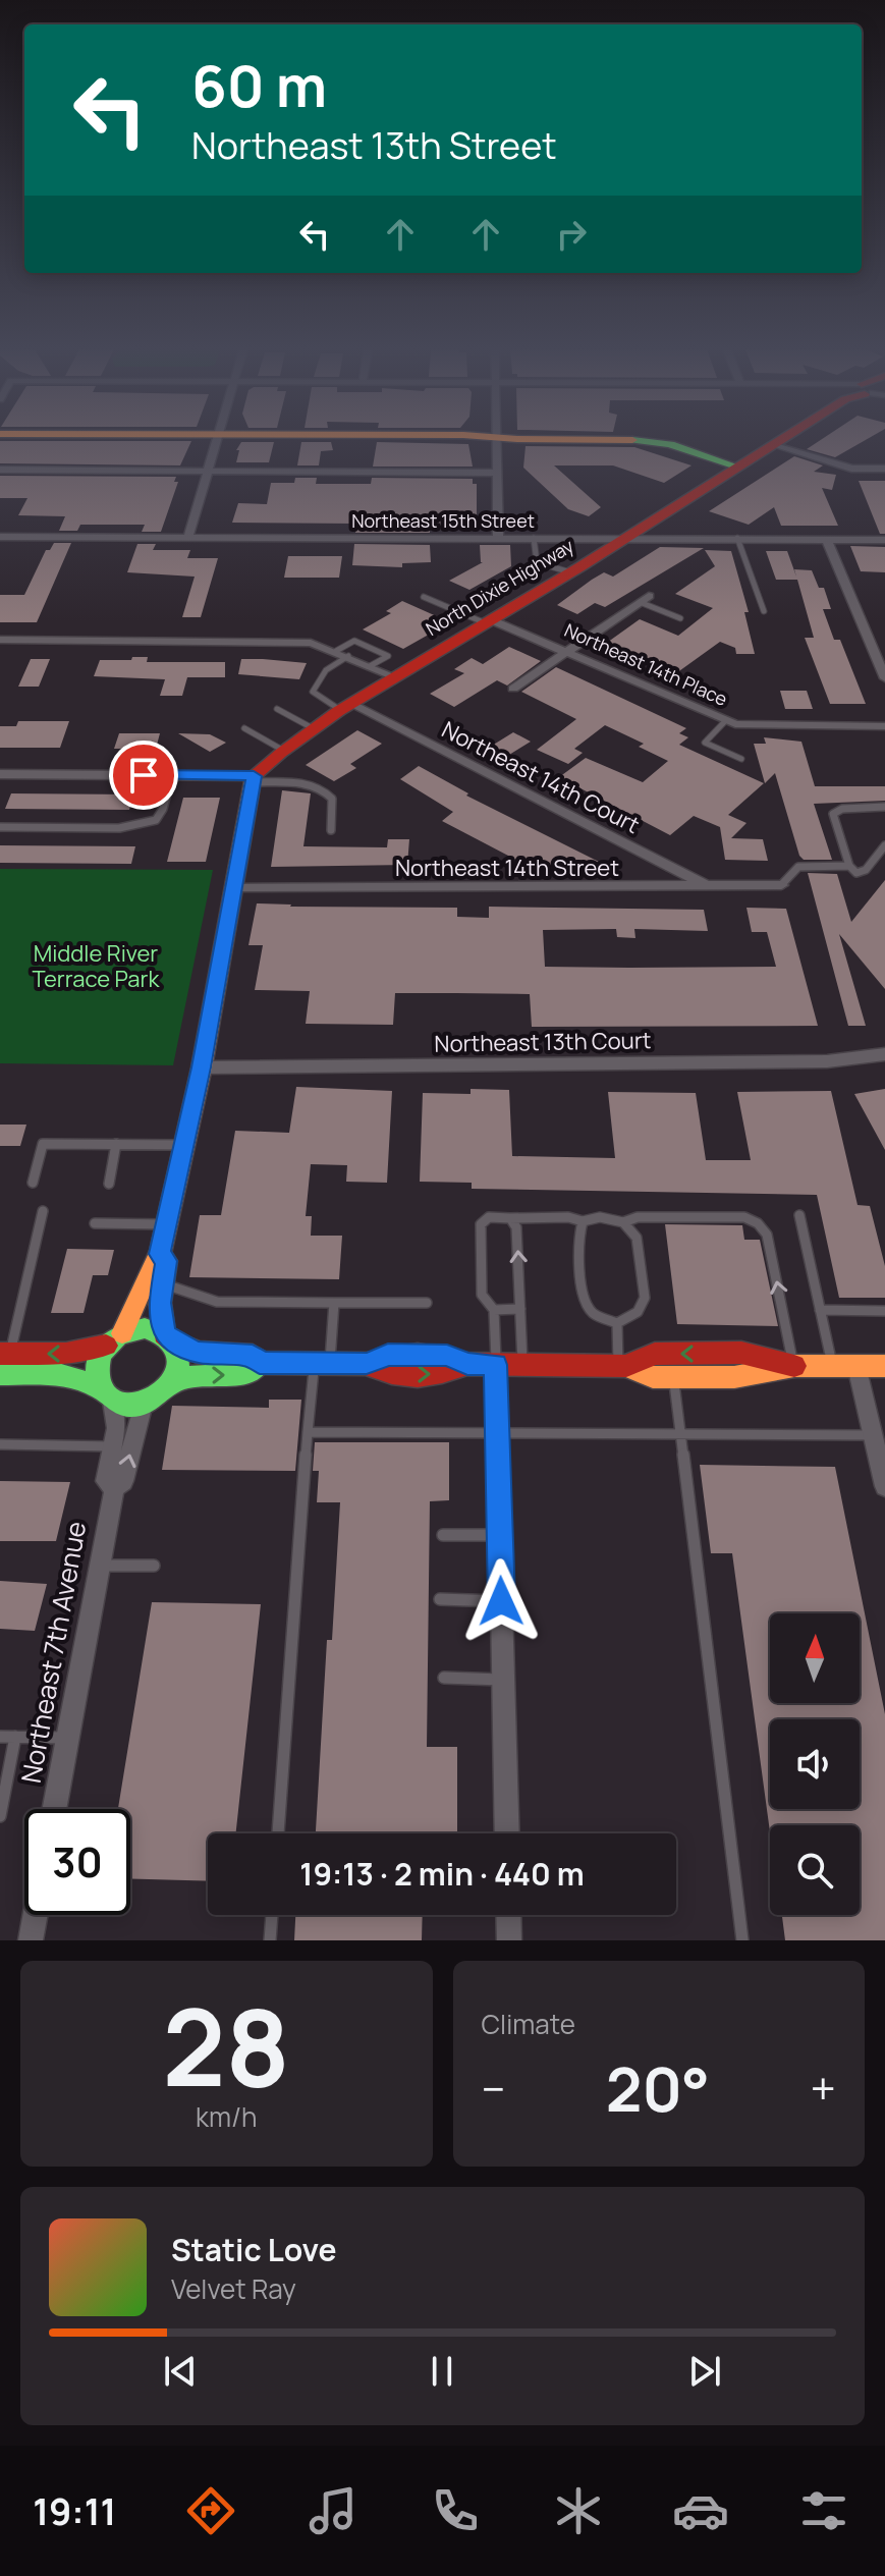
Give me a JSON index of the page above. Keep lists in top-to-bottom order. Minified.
{"streets":{"street":["Northeast 15th Street","North Dixie Highway","Northeast 14th Place","Northeast 14th Court","Northeast 14th Street","Northeast 13th Court","Northeast 7th Avenue"]},"crossings":[["Northeast 15th Street","North Dixie Highway"],["North Dixie Highway","Northeast 14th Place"],["North Dixie Highway","Northeast 14th Court"],["Northeast 14th Court","Northeast 14th Street"]],"parks":["Middle River Terrace Park"],"north":"top","page":{"turn":["60 m","Northeast 13th Street"],"limit":"30","trip":"19:13 · 2 min · 440 m","tile":[["28","km/h"],"Climate"],"heat":["−","20°","+"],"song":["Static Love","Velvet Ray"],"tabs":"19:11"}}
